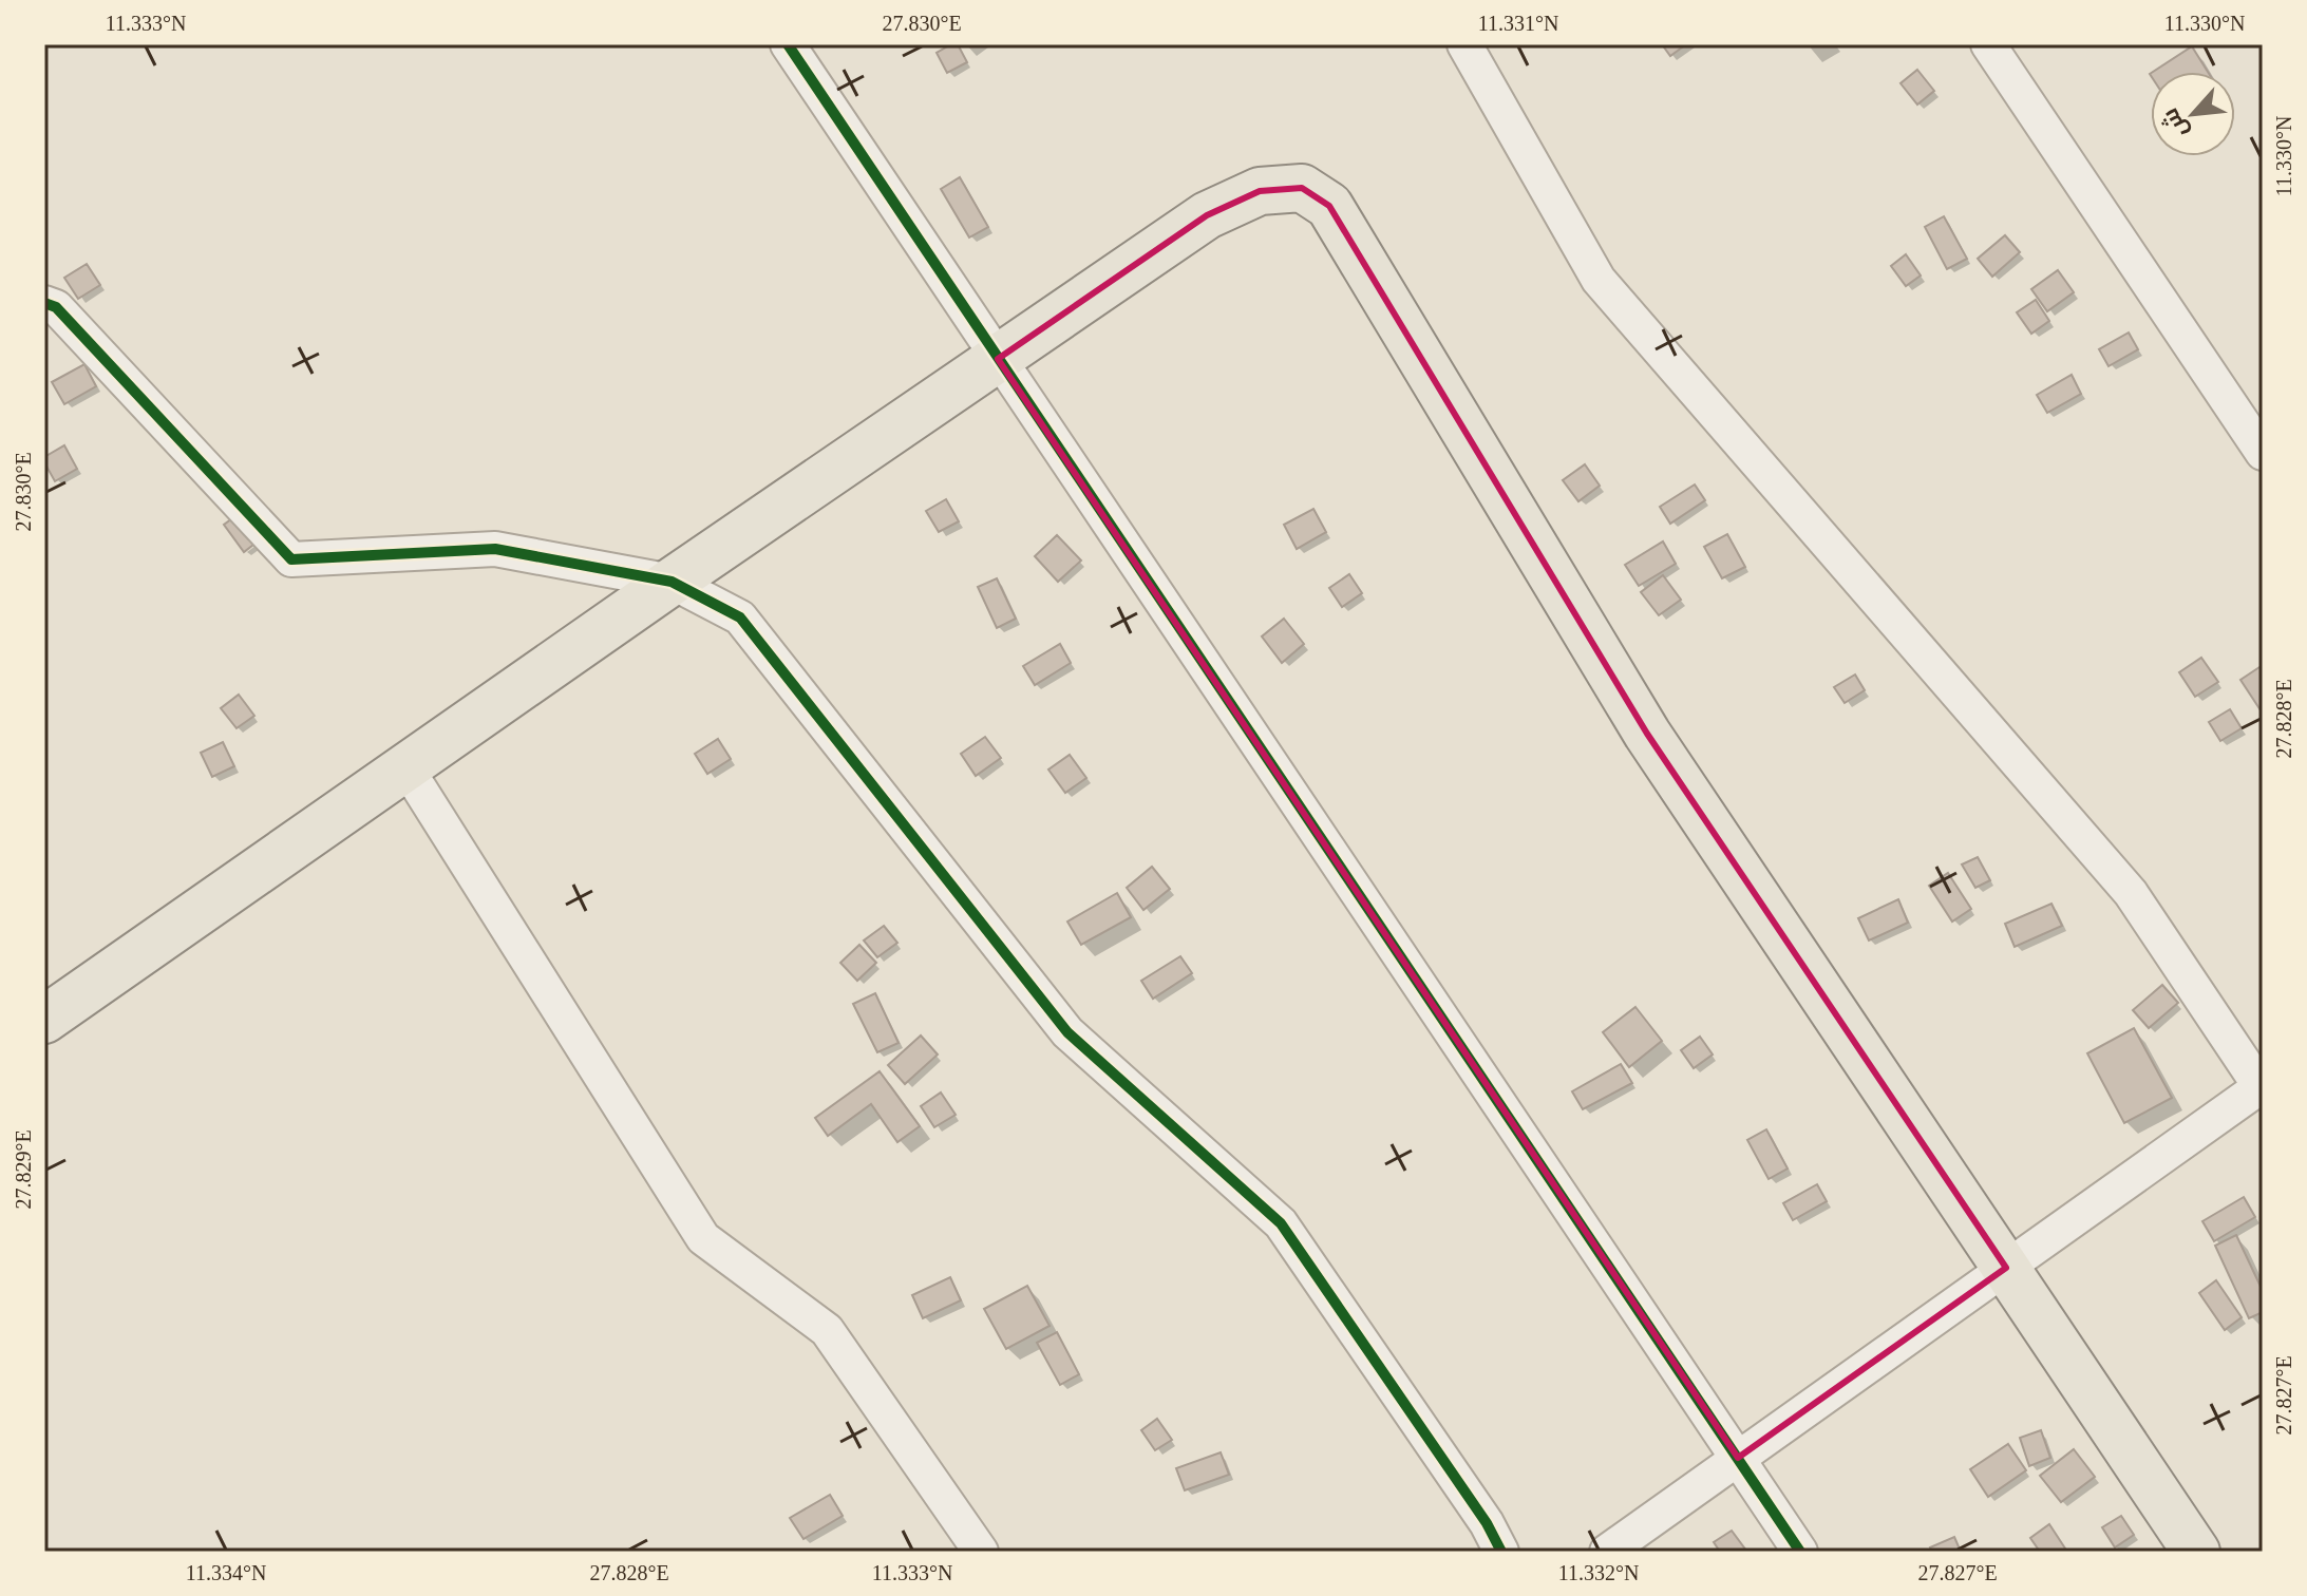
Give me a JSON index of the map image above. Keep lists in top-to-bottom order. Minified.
{"north":"bottom left","coordinates":["11.333°N","27.830°E","11.331°N","11.330°N","27.828°E","27.829°E","27.827°E","11.334°N","11.332°N"]}
